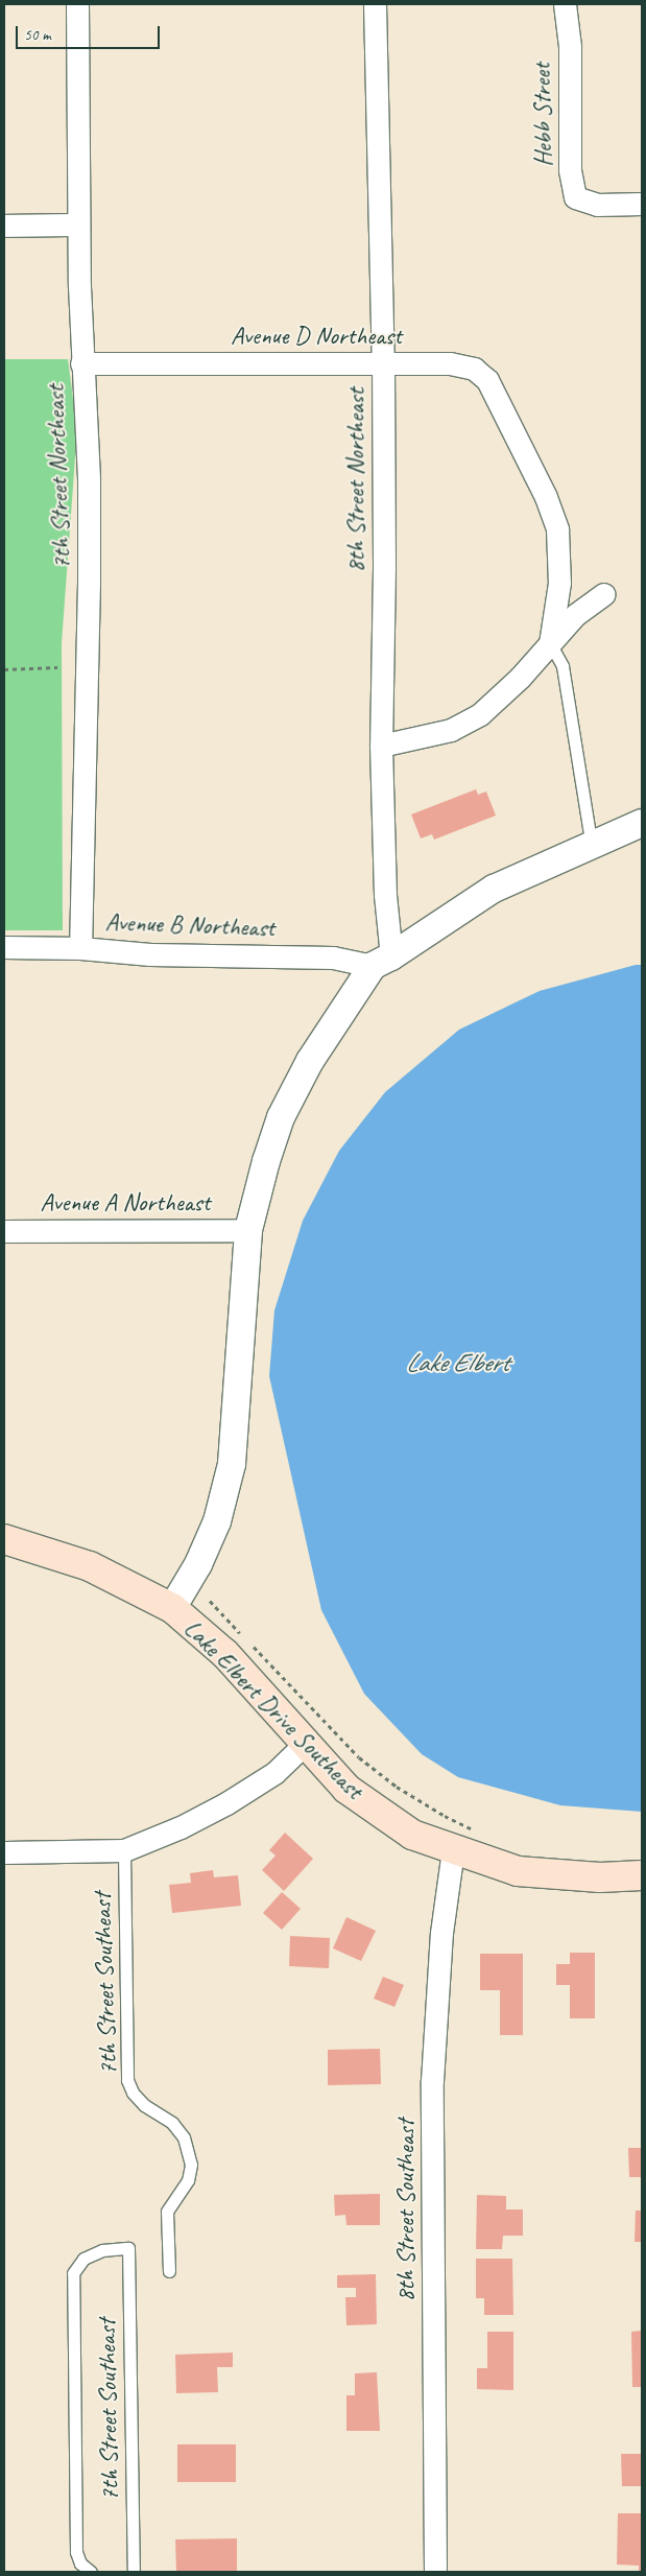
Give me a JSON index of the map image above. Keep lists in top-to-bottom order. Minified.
{"streets":{"main road":["Lake Elbert Drive Southeast"],"street":["Hebb Street","Avenue D Northeast","7th Street Northeast","8th Street Northeast","Avenue B Northeast","Avenue A Northeast","8th Street Southeast"],"lane":["7th Street Southeast"]},"crossings":[["Avenue D Northeast","7th Street Northeast"],["Avenue D Northeast","8th Street Northeast"],["7th Street Northeast","Avenue B Northeast"],["8th Street Northeast","Avenue B Northeast"],["Lake Elbert Drive Southeast","8th Street Southeast"]],"water":["Lake Elbert"],"scale_bar":"50 m"}
